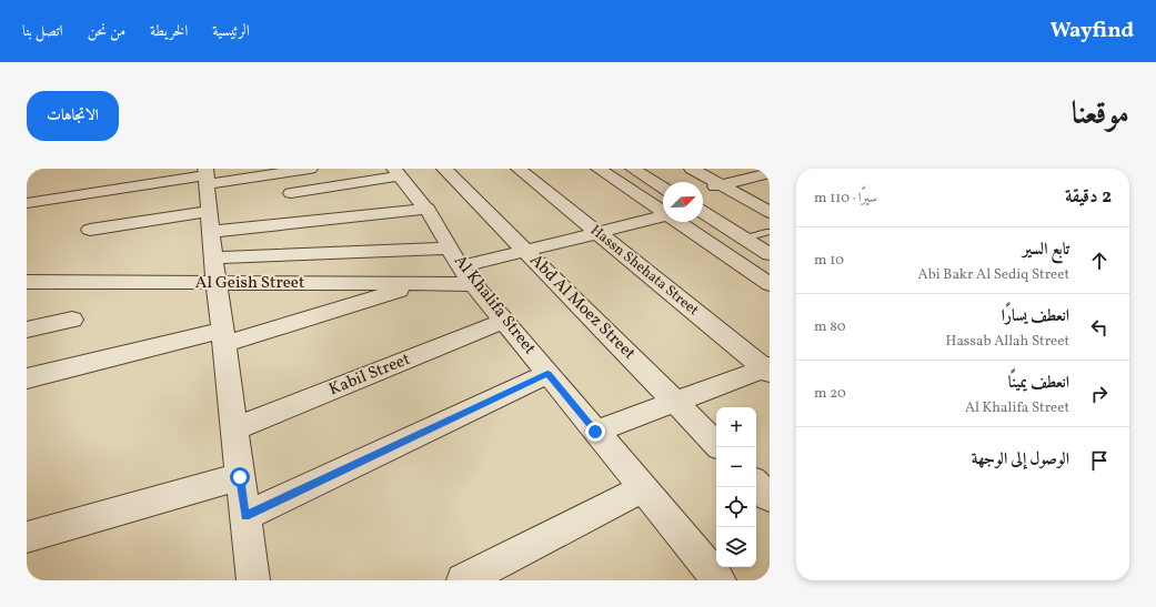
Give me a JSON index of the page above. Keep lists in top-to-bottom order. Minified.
{"streets":{"street":["Hassn Shehata Street","Al Geish Street","Al Khalifa Street","Abd Al Moez Street","Kabil Street"]},"crossings":[["Al Geish Street","Al Khalifa Street"],["Al Khalifa Street","Kabil Street"]],"north":"top right","page":{"header":"Wayfind","nav":["الرئيسية","الخريطة","من نحن","اتصل بنا"],"title":"موقعنا","buttons":"الاتجاهات","heading":["2 دقيقة","سيرًا · 110 m"],"list":[["تابع السير","Abi Bakr Al Sediq Street","10 m"],["انعطف يسارًا","Hassab Allah Street","80 m"],["انعطف يمينًا","Al Khalifa Street","20 m"],"الوصول إلى الوجهة"],"map_buttons":["+","−"]}}
